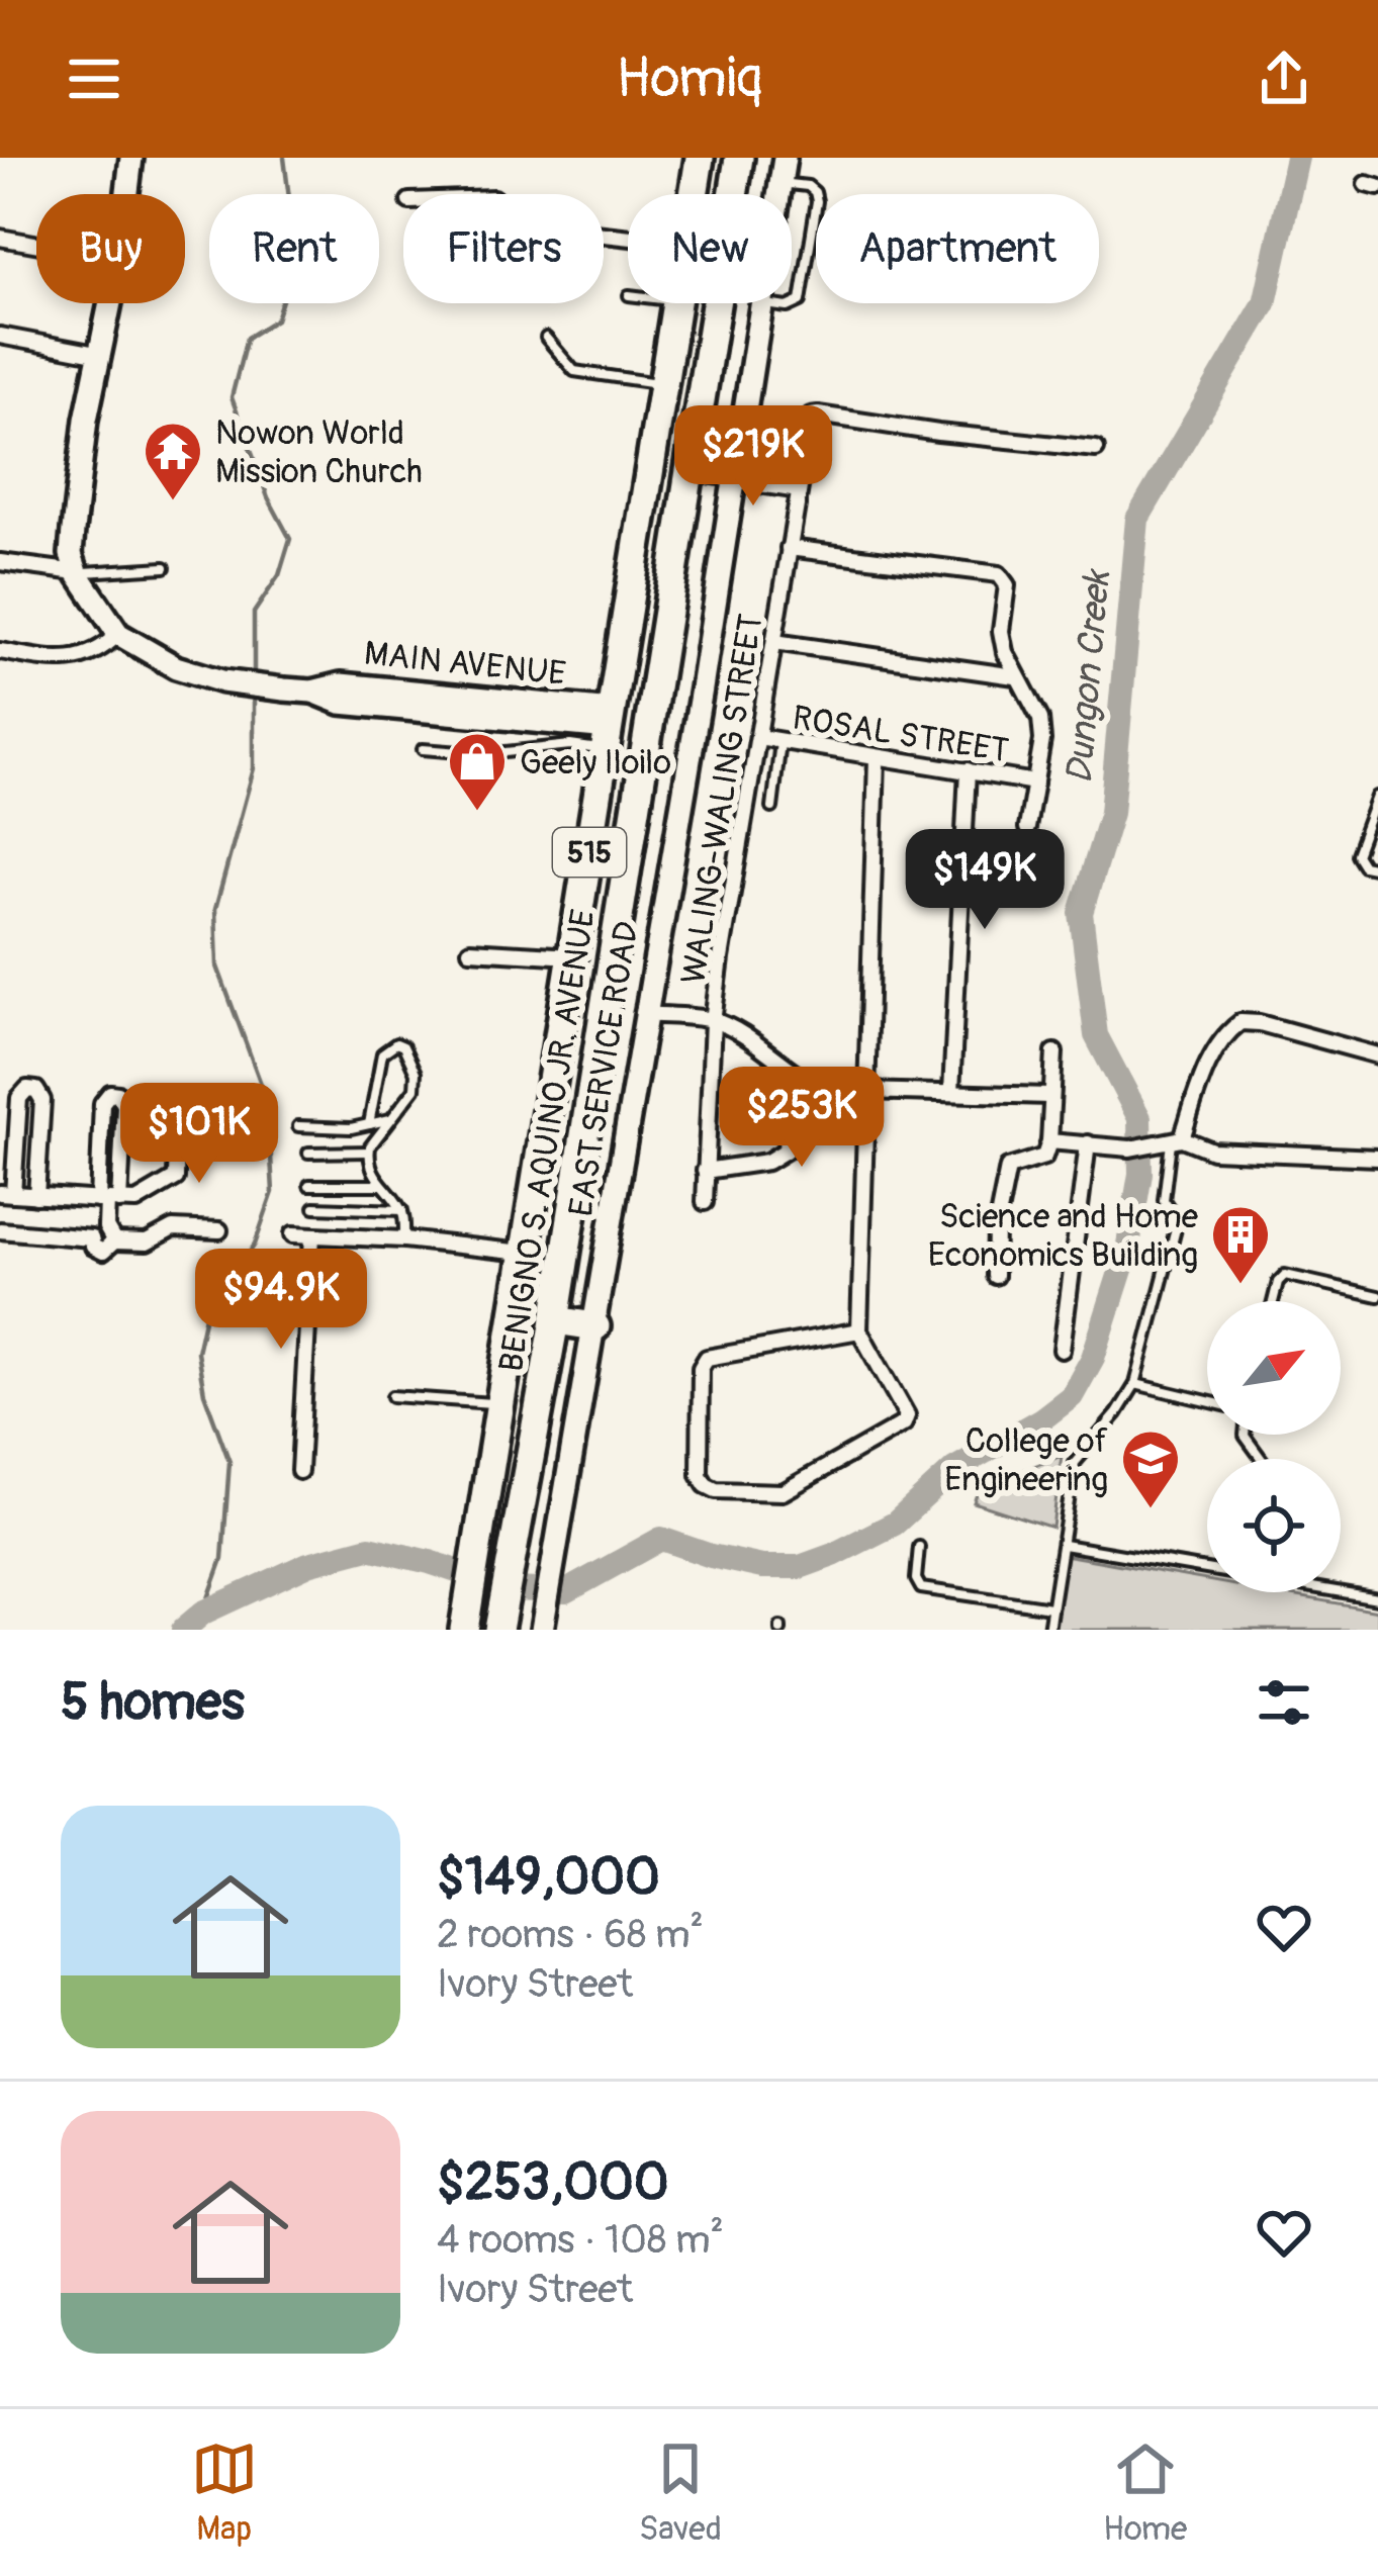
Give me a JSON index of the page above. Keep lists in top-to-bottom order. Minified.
{"streets":{"highway":["515","BENIGNO S. AQUINO JR. AVENUE"],"street":["MAIN AVENUE","ROSAL STREET","WALING-WALING STREET","EAST SERVICE ROAD"]},"crossings":[["MAIN AVENUE","BENIGNO S. AQUINO JR. AVENUE"],["ROSAL STREET","WALING-WALING STREET"]],"water":["Dungon Creek"],"places":{"temple":["Nowon World Mission Church"],"shop":["Geely Iloilo"],"building":["Science and Home Economics Building"],"school or university":["College of Engineering"]},"north":"top right","page":{"header":"Homiq","chip":["Buy","Rent","Filters","New","Apartment"],"price":["$219K","$149K","$253K","$101K","$94.9K"],"heading":"5 homes","list":[{"name":"$149,000","note":"2 rooms · 68 m² · Ivory Street"},{"name":"$253,000","note":"4 rooms · 108 m² · Ivory Street"}],"tabs":["Map","Saved","Home"]}}
